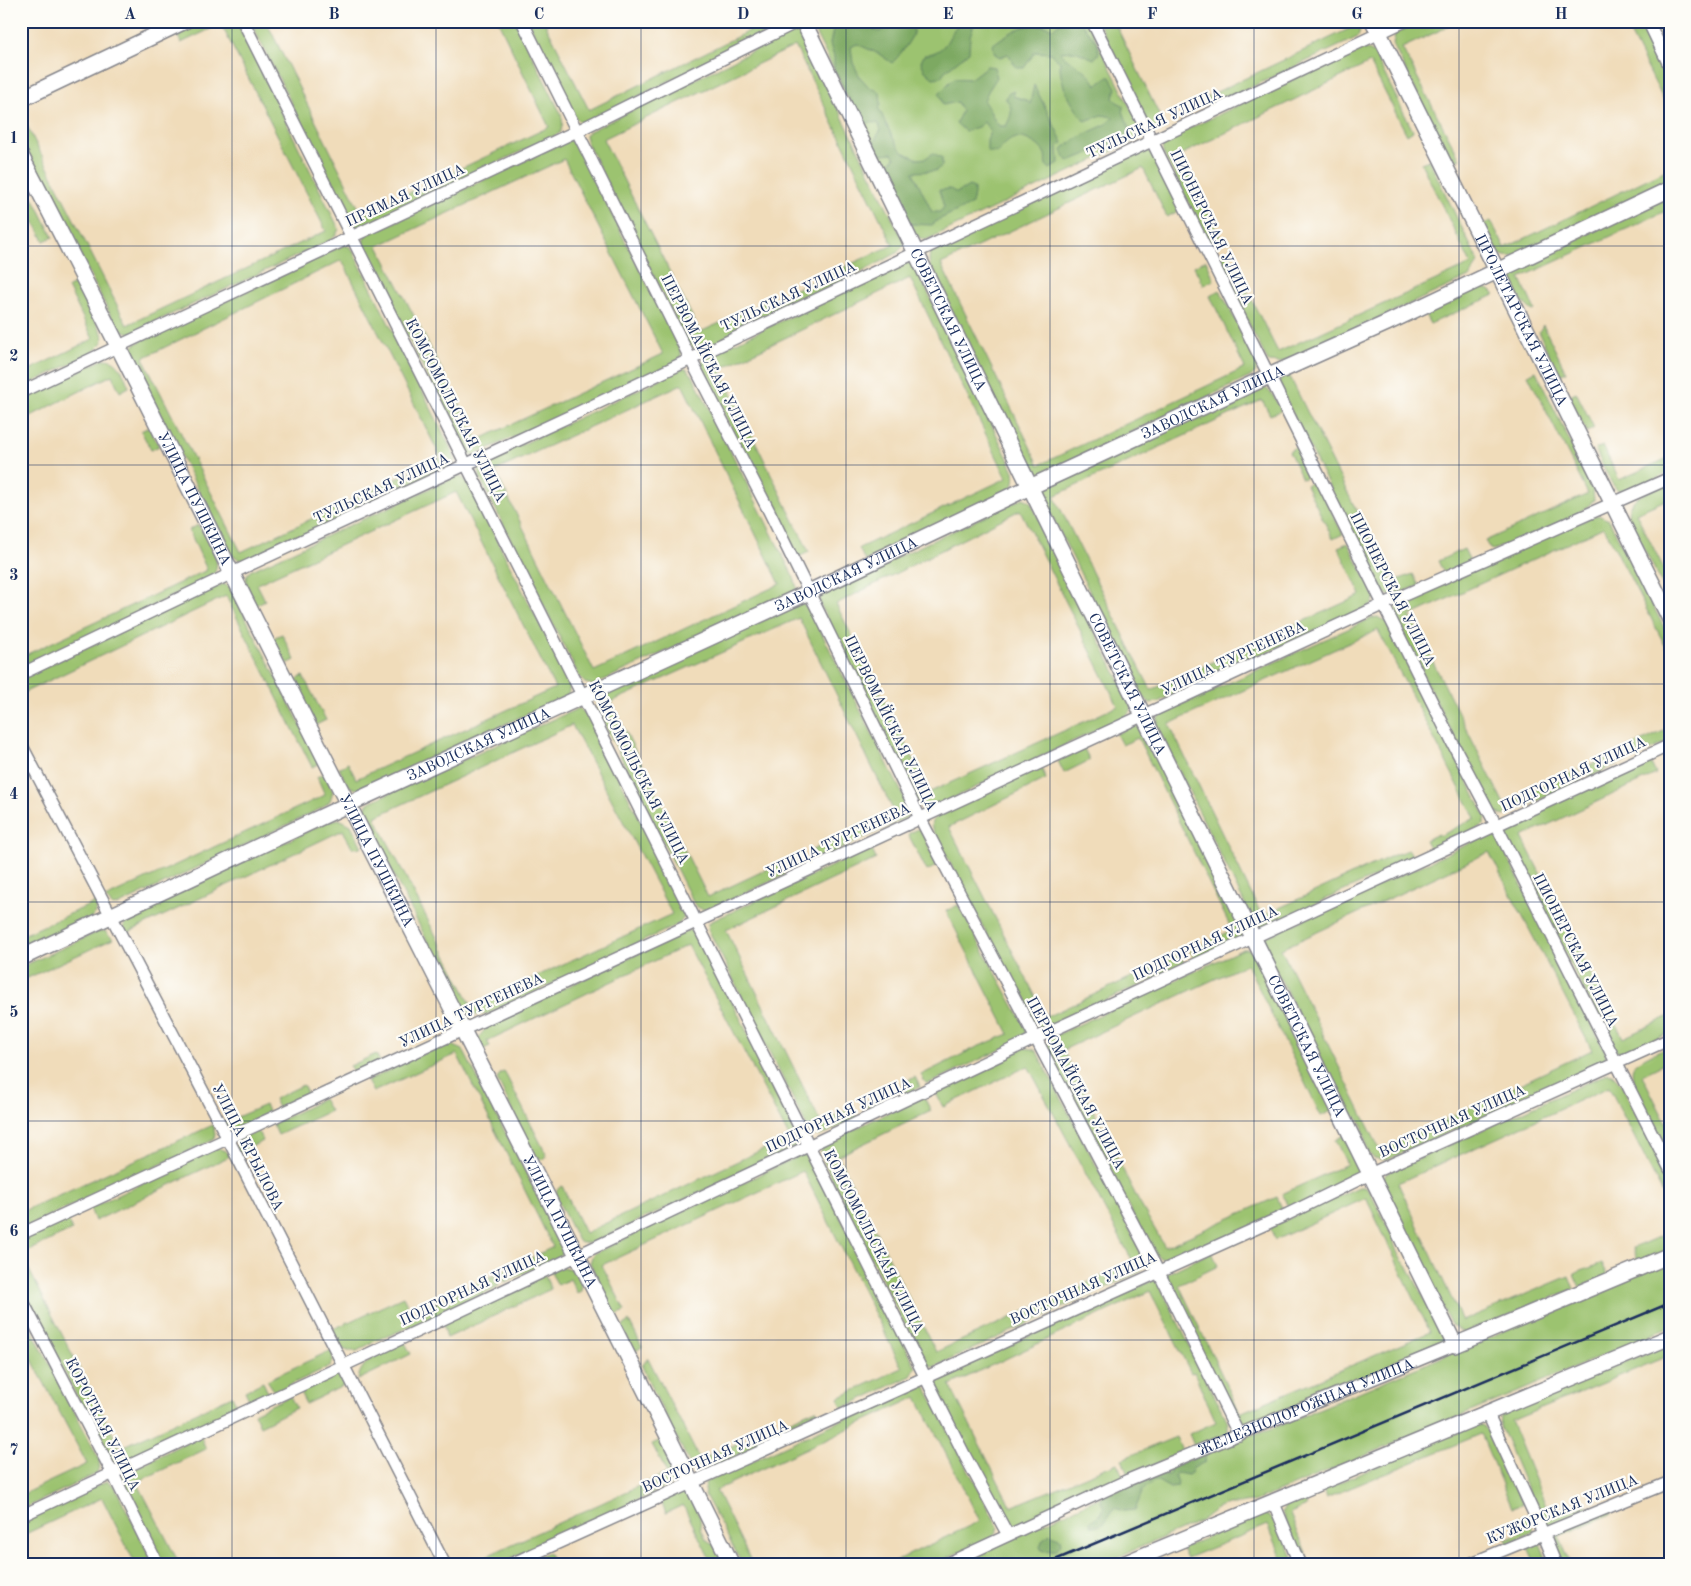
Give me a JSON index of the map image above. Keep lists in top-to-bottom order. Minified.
{"streets":{"main road":["СОВЕТСКАЯ УЛИЦА","ПРОЛЕТАРСКАЯ УЛИЦА","ЗАВОДСКАЯ УЛИЦА","УЛИЦА ПУШКИНА","ЖЕЛЕЗНОДОРОЖНАЯ УЛИЦА"],"street":["ТУЛЬСКАЯ УЛИЦА","ПРЯМАЯ УЛИЦА","ПИОНЕРСКАЯ УЛИЦА","ПЕРВОМАЙСКАЯ УЛИЦА","КОМСОМОЛЬСКАЯ УЛИЦА","УЛИЦА ТУРГЕНЕВА","ПОДГОРНАЯ УЛИЦА","ВОСТОЧНАЯ УЛИЦА","УЛИЦА КРЫЛОВА","КОРОТКАЯ УЛИЦА","КУЖОРСКАЯ УЛИЦА"]},"crossings":[["ТУЛЬСКАЯ УЛИЦА","ПИОНЕРСКАЯ УЛИЦА"],["ТУЛЬСКАЯ УЛИЦА","СОВЕТСКАЯ УЛИЦА"],["ТУЛЬСКАЯ УЛИЦА","ПРОЛЕТАРСКАЯ УЛИЦА"],["ТУЛЬСКАЯ УЛИЦА","ПЕРВОМАЙСКАЯ УЛИЦА"],["ТУЛЬСКАЯ УЛИЦА","КОМСОМОЛЬСКАЯ УЛИЦА"],["ТУЛЬСКАЯ УЛИЦА","УЛИЦА ПУШКИНА"],["ПРЯМАЯ УЛИЦА","СОВЕТСКАЯ УЛИЦА"],["ПРЯМАЯ УЛИЦА","ПЕРВОМАЙСКАЯ УЛИЦА"],["ПРЯМАЯ УЛИЦА","КОМСОМОЛЬСКАЯ УЛИЦА"],["ПРЯМАЯ УЛИЦА","УЛИЦА ПУШКИНА"],["ПИОНЕРСКАЯ УЛИЦА","ЗАВОДСКАЯ УЛИЦА"],["ПИОНЕРСКАЯ УЛИЦА","УЛИЦА ТУРГЕНЕВА"],["ПИОНЕРСКАЯ УЛИЦА","ПОДГОРНАЯ УЛИЦА"],["ПИОНЕРСКАЯ УЛИЦА","ВОСТОЧНАЯ УЛИЦА"],["СОВЕТСКАЯ УЛИЦА","ЗАВОДСКАЯ УЛИЦА"],["СОВЕТСКАЯ УЛИЦА","УЛИЦА ТУРГЕНЕВА"],["СОВЕТСКАЯ УЛИЦА","ПОДГОРНАЯ УЛИЦА"],["СОВЕТСКАЯ УЛИЦА","ВОСТОЧНАЯ УЛИЦА"],["СОВЕТСКАЯ УЛИЦА","ЖЕЛЕЗНОДОРОЖНАЯ УЛИЦА"],["ПРОЛЕТАРСКАЯ УЛИЦА","ЗАВОДСКАЯ УЛИЦА"],["ПРОЛЕТАРСКАЯ УЛИЦА","УЛИЦА ТУРГЕНЕВА"],["ПЕРВОМАЙСКАЯ УЛИЦА","ЗАВОДСКАЯ УЛИЦА"],["ПЕРВОМАЙСКАЯ УЛИЦА","УЛИЦА ТУРГЕНЕВА"],["ПЕРВОМАЙСКАЯ УЛИЦА","ПОДГОРНАЯ УЛИЦА"],["ПЕРВОМАЙСКАЯ УЛИЦА","ВОСТОЧНАЯ УЛИЦА"],["ПЕРВОМАЙСКАЯ УЛИЦА","ЖЕЛЕЗНОДОРОЖНАЯ УЛИЦА"],["ЗАВОДСКАЯ УЛИЦА","КОМСОМОЛЬСКАЯ УЛИЦА"],["ЗАВОДСКАЯ УЛИЦА","УЛИЦА ПУШКИНА"],["ЗАВОДСКАЯ УЛИЦА","УЛИЦА КРЫЛОВА"],["КОМСОМОЛЬСКАЯ УЛИЦА","УЛИЦА ТУРГЕНЕВА"],["КОМСОМОЛЬСКАЯ УЛИЦА","ПОДГОРНАЯ УЛИЦА"],["КОМСОМОЛЬСКАЯ УЛИЦА","ВОСТОЧНАЯ УЛИЦА"],["КОМСОМОЛЬСКАЯ УЛИЦА","ЖЕЛЕЗНОДОРОЖНАЯ УЛИЦА"],["УЛИЦА ПУШКИНА","УЛИЦА ТУРГЕНЕВА"],["УЛИЦА ПУШКИНА","ПОДГОРНАЯ УЛИЦА"],["УЛИЦА ПУШКИНА","ВОСТОЧНАЯ УЛИЦА"],["УЛИЦА ТУРГЕНЕВА","УЛИЦА КРЫЛОВА"],["ПОДГОРНАЯ УЛИЦА","УЛИЦА КРЫЛОВА"],["ПОДГОРНАЯ УЛИЦА","КОРОТКАЯ УЛИЦА"]],"grid":{"columns":["A","B","C","D","E","F","G","H"],"rows":["1","2","3","4","5","6","7"]}}
